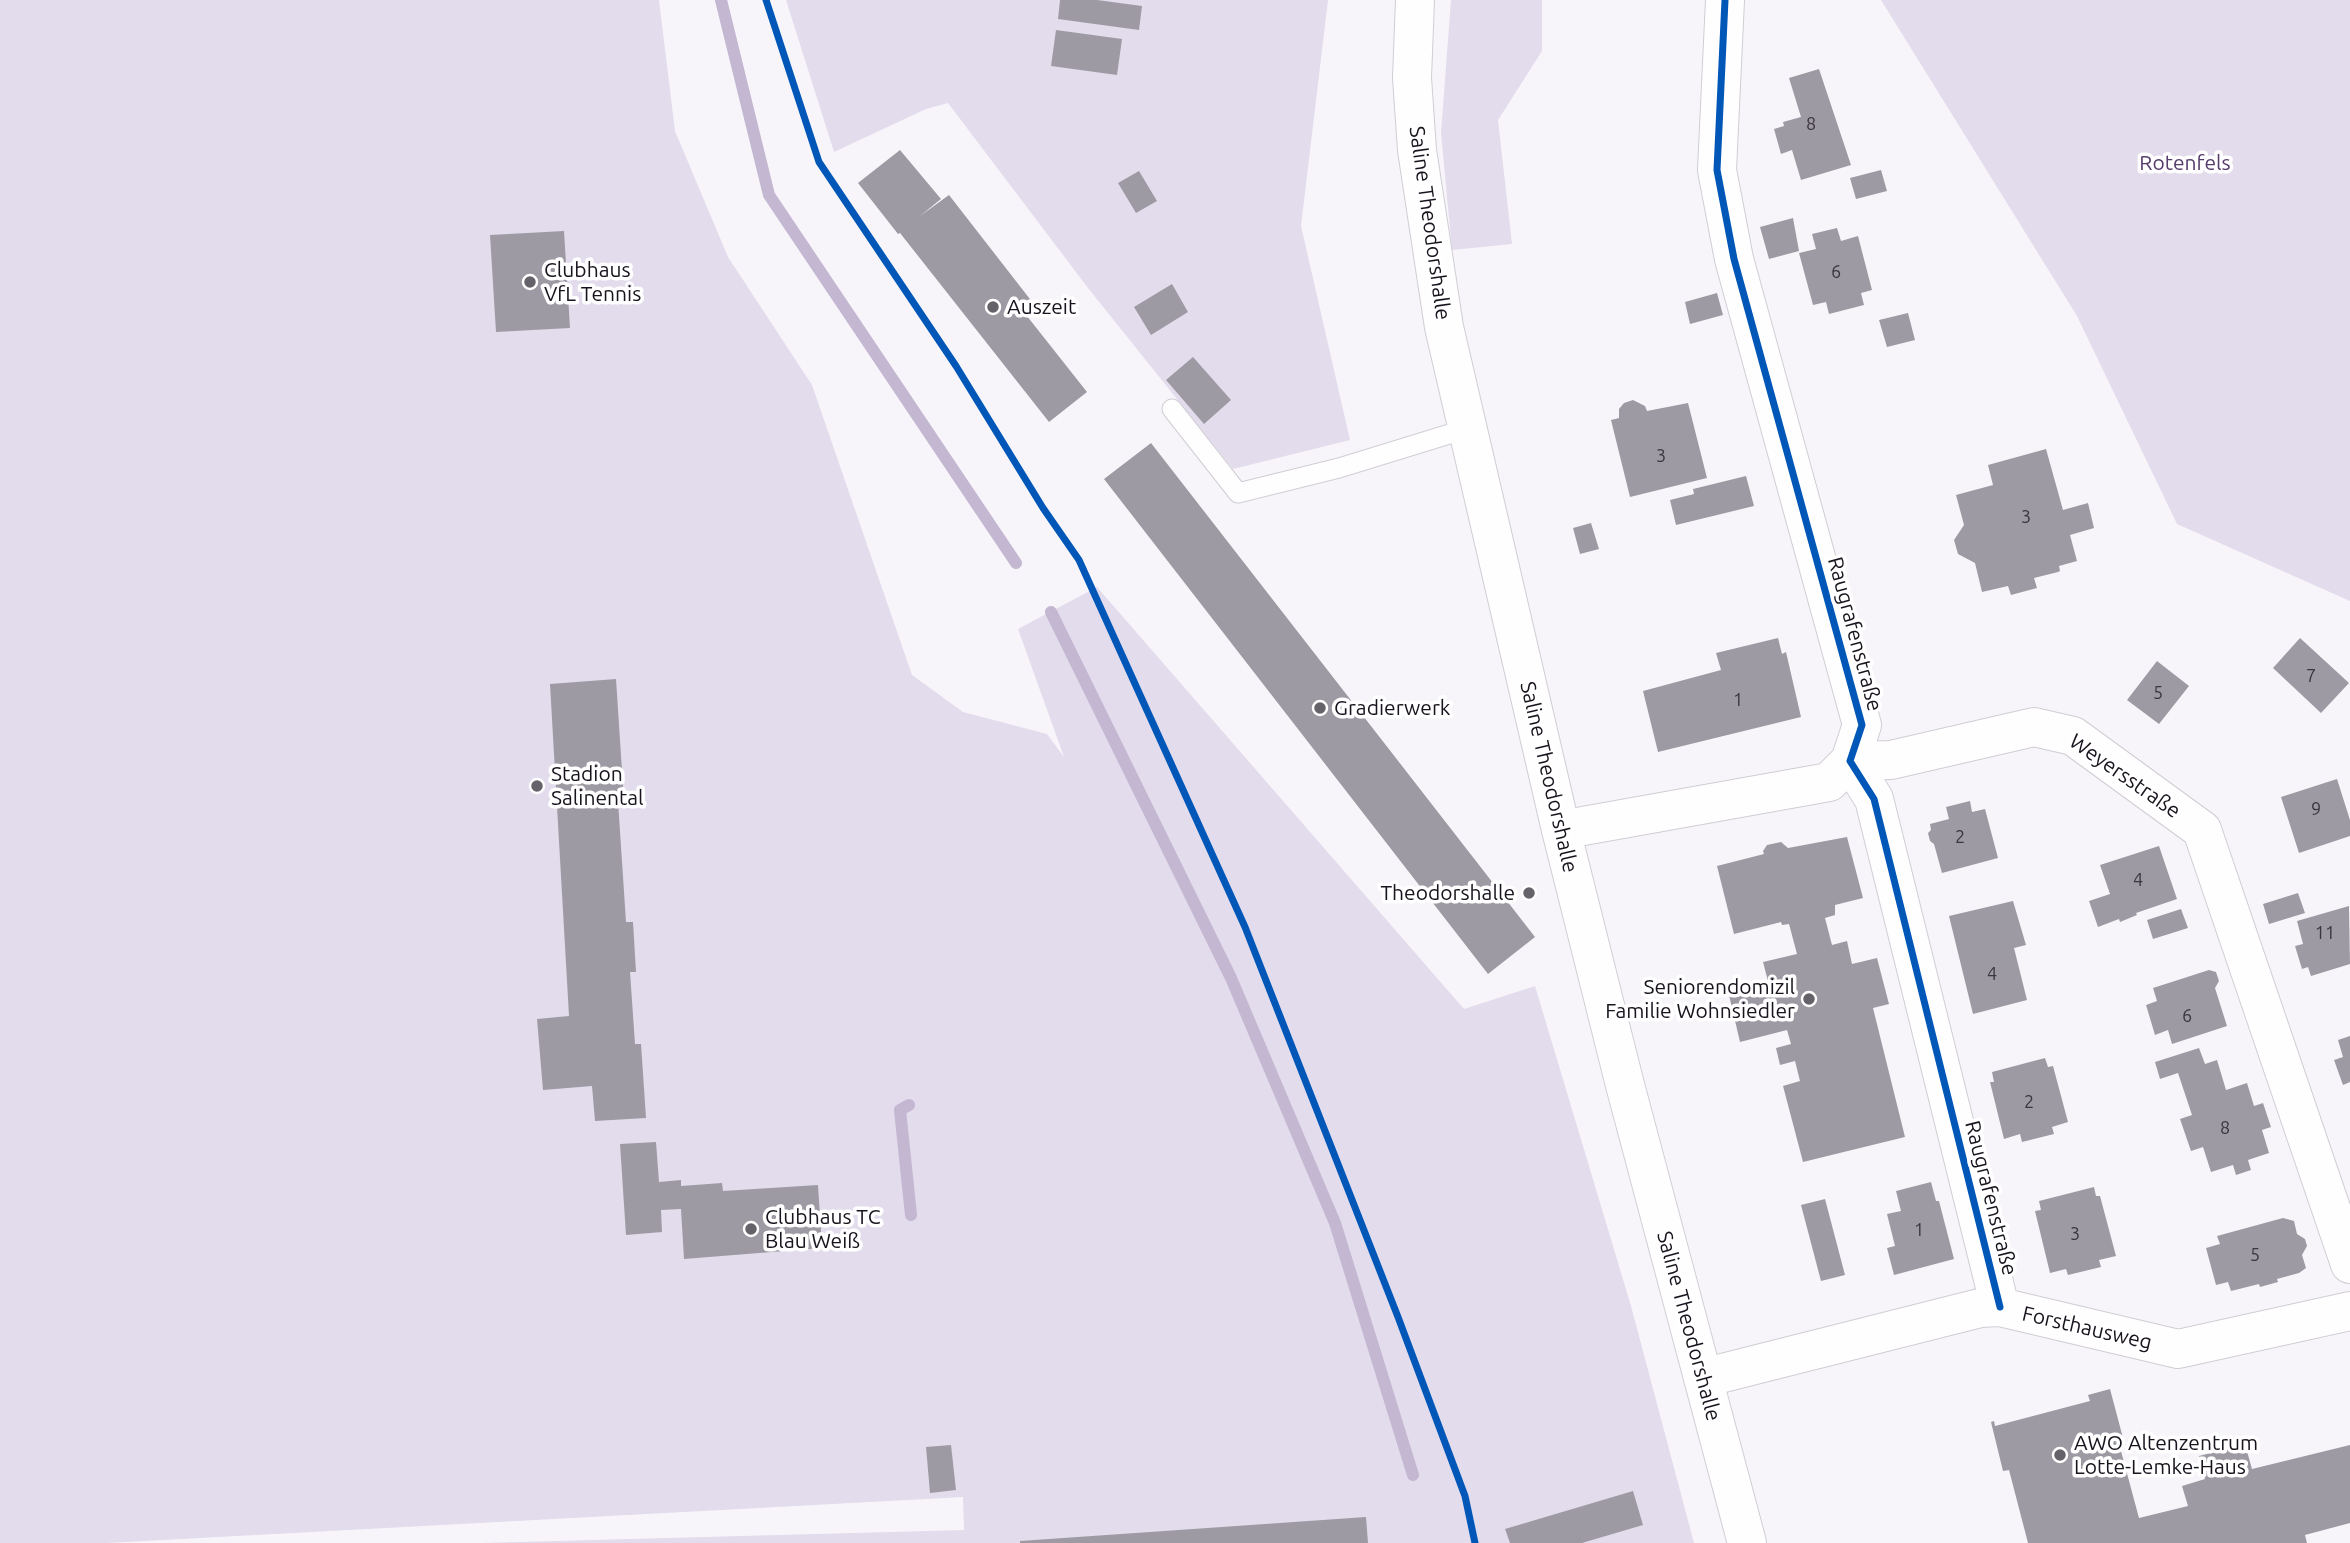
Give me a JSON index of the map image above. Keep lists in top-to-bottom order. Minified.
{"streets":{"street":["Saline Theodorshalle","Raugrafenstraße","Weyersstraße","Forsthausweg"]},"crossings":[["Saline Theodorshalle","Forsthausweg"],["Raugrafenstraße","Weyersstraße"],["Raugrafenstraße","Forsthausweg"]],"parks":["Rotenfels"],"places":["Clubhaus VfL Tennis","Auszeit","Gradierwerk","Stadion Salinental","Theodorshalle","Seniorendomizil Familie Wohnsiedler","Clubhaus TC Blau Weiß","AWO Altenzentrum Lotte-Lemke-Haus"],"house_numbers":["8","6","3","3","7","5","1","9","2","4","11","4","6","2","8","1","3","5"]}
